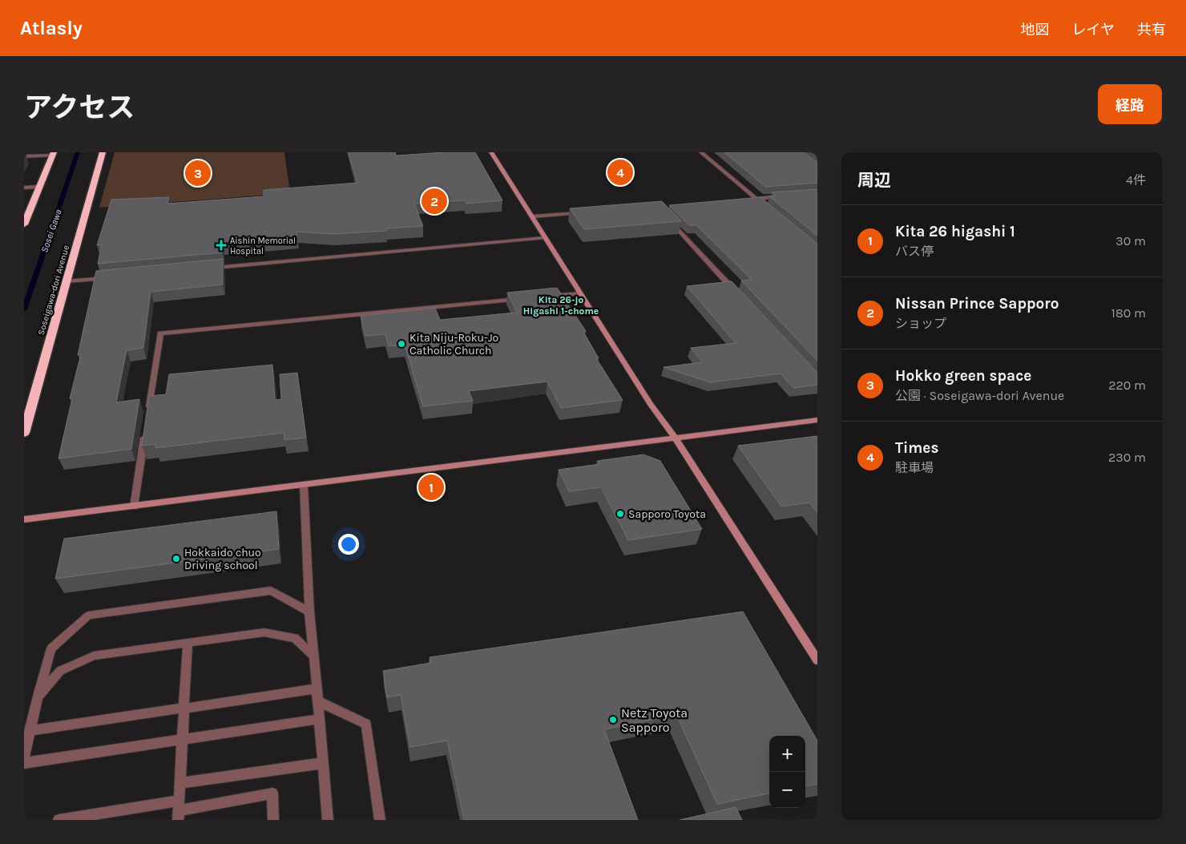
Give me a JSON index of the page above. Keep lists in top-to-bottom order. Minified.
{"streets":{"highway":["Soseigawa-dori Avenue"]},"districts":["Kita 26-jo Higashi 1-chome"],"water":["Sosei Gawa"],"places":{"health":["Aishin Memorial Hospital"],"other":["Kita Niju-Roku-Jo Catholic Church","Sapporo Toyota","Hokkaido chuo Driving school","Netz Toyota Sapporo"]},"page":{"header":"Atlasly","nav":["地図","レイヤ","共有"],"title":"アクセス","buttons":"経路","heading":["周辺","4件"],"pins":["4","3","2","1"],"list":[{"mark":"1","name":"Kita 26 higashi 1","note":"バス停","value":"30 m"},{"mark":"2","name":"Nissan Prince Sapporo","note":"ショップ","value":"180 m"},{"mark":"3","name":"Hokko green space","note":"公園 · Soseigawa-dori Avenue","value":"220 m"},{"mark":"4","name":"Times","note":"駐車場","value":"230 m"}],"map_buttons":["+","−"]}}
